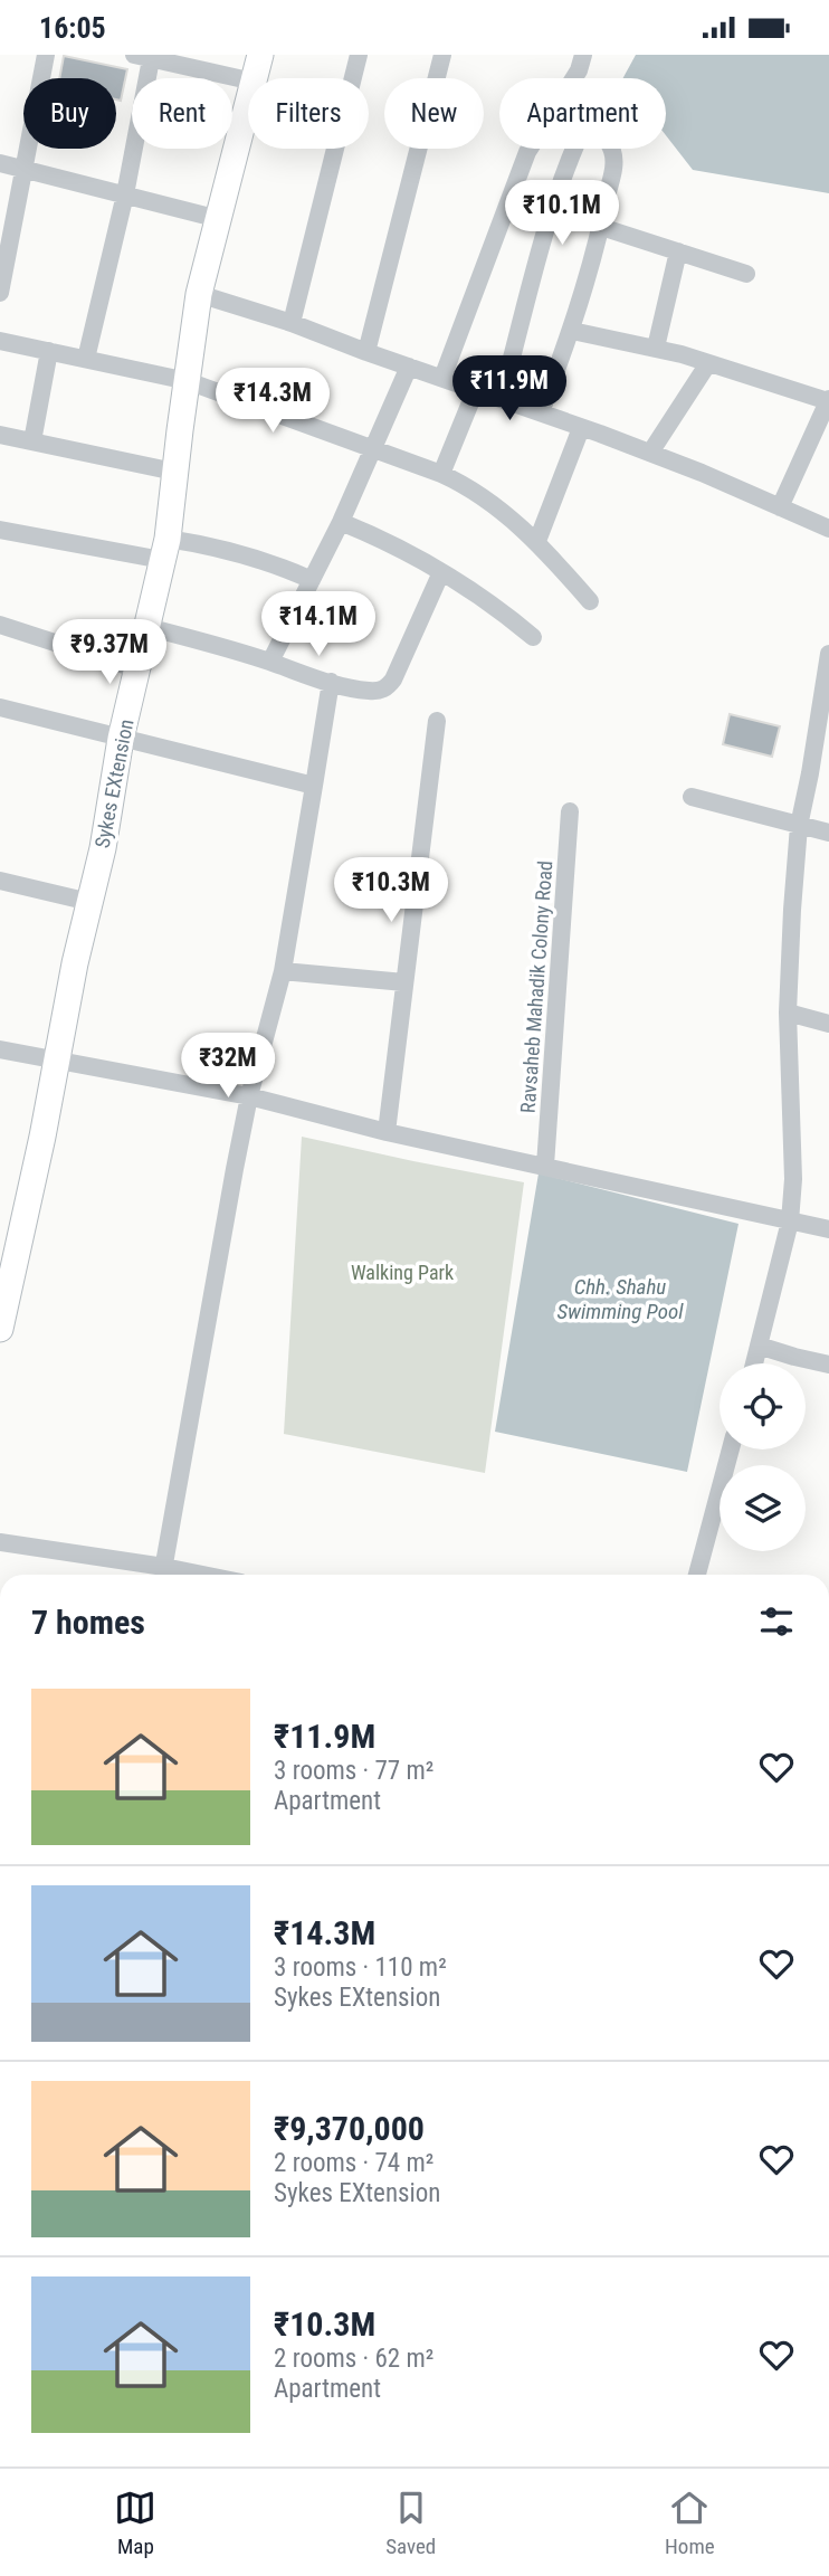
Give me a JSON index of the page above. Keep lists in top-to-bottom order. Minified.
{"streets":{"street":["Sykes EXtension","Ravsaheb Mahadik Colony Road"]},"water":["Chh. Shahu Swimming Pool"],"parks":["Walking Park"],"page":{"status":"16:05","chip":["Buy","Rent","Filters","New","Apartment"],"price":["₹10.1M","₹11.9M","₹14.3M","₹14.1M","₹9.37M","₹10.3M","₹32M"],"heading":"7 homes","list":[{"name":"₹11.9M","note":"3 rooms · 77 m² · Apartment"},{"name":"₹14.3M","note":"3 rooms · 110 m² · Sykes EXtension"},{"name":"₹9,370,000","note":"2 rooms · 74 m² · Sykes EXtension"},{"name":"₹10.3M","note":"2 rooms · 62 m² · Apartment"}],"tabs":["Map","Saved","Home"]}}
